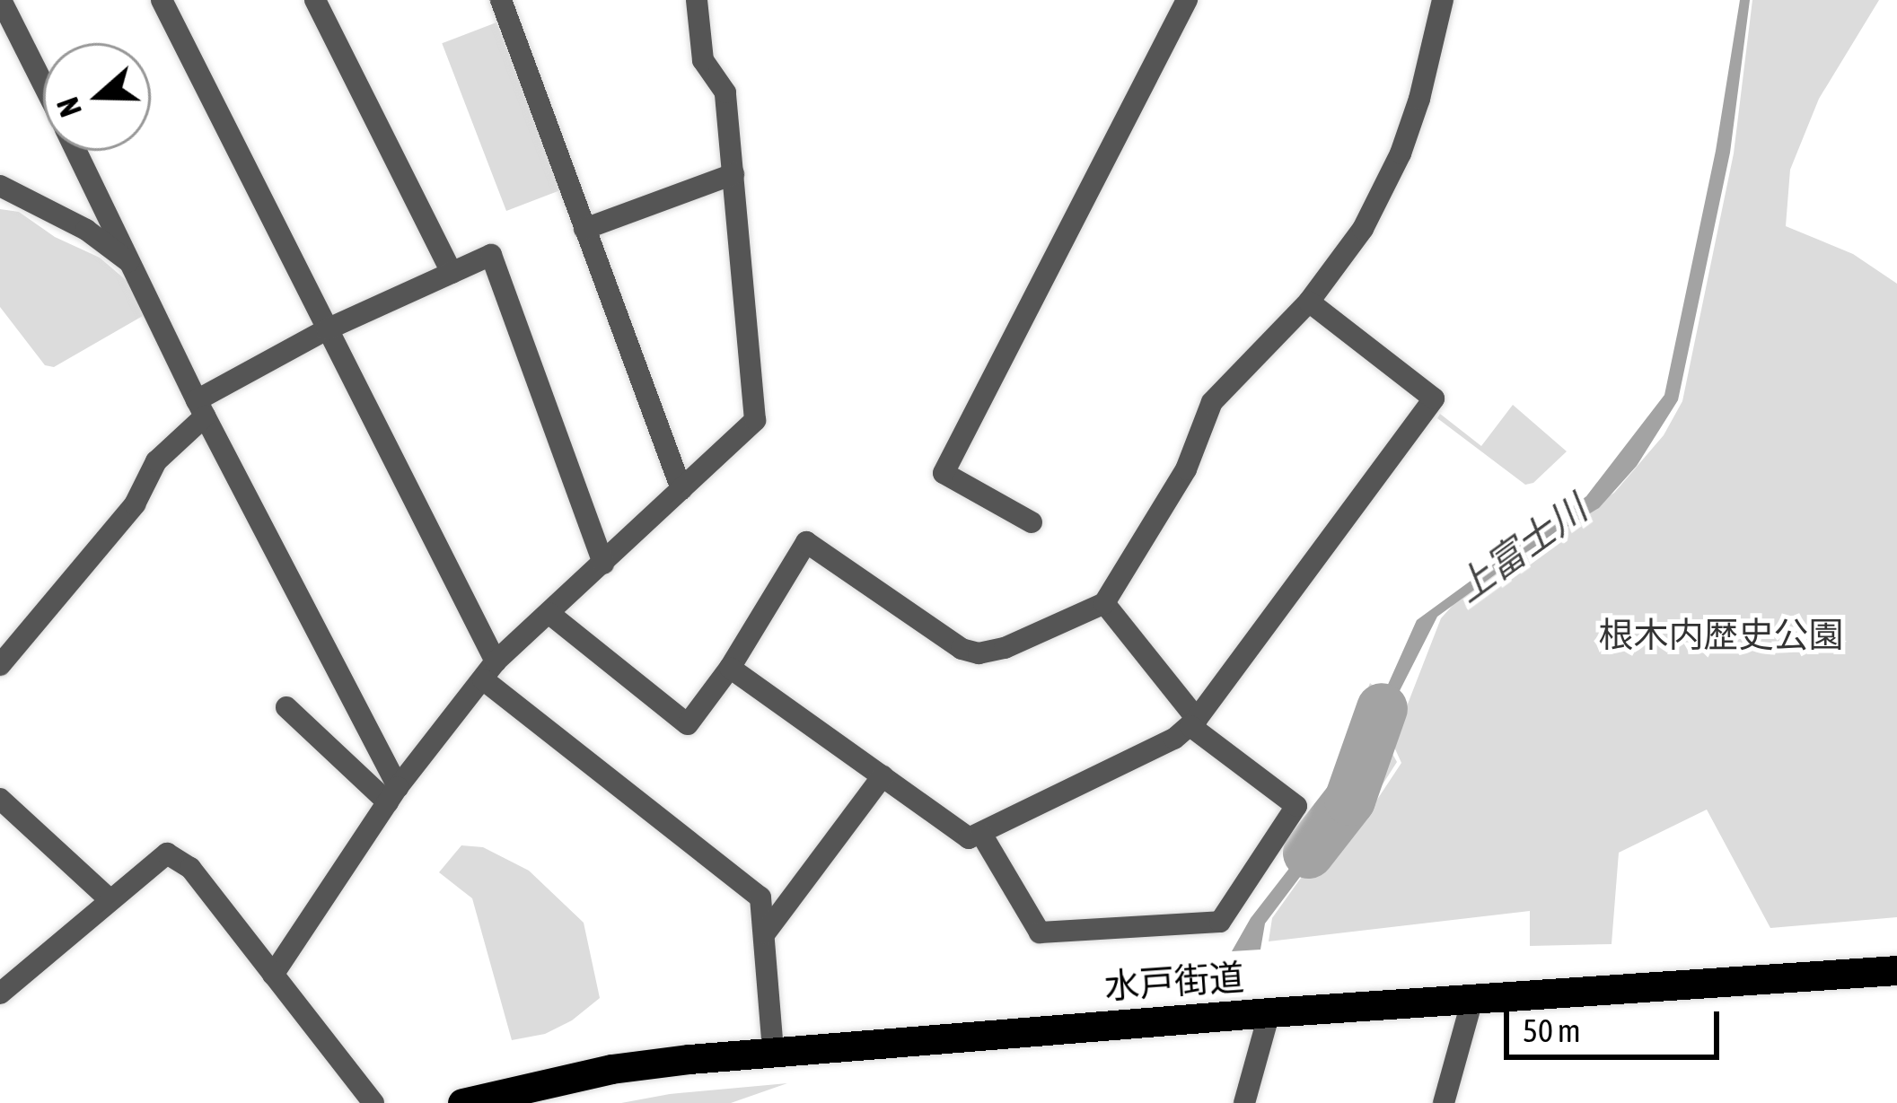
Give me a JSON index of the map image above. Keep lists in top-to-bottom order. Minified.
{"streets":{"highway":["水戸街道"]},"water":["上富士川"],"parks":["根木内歴史公園"],"scale_bar":"50 m","north":"left"}
